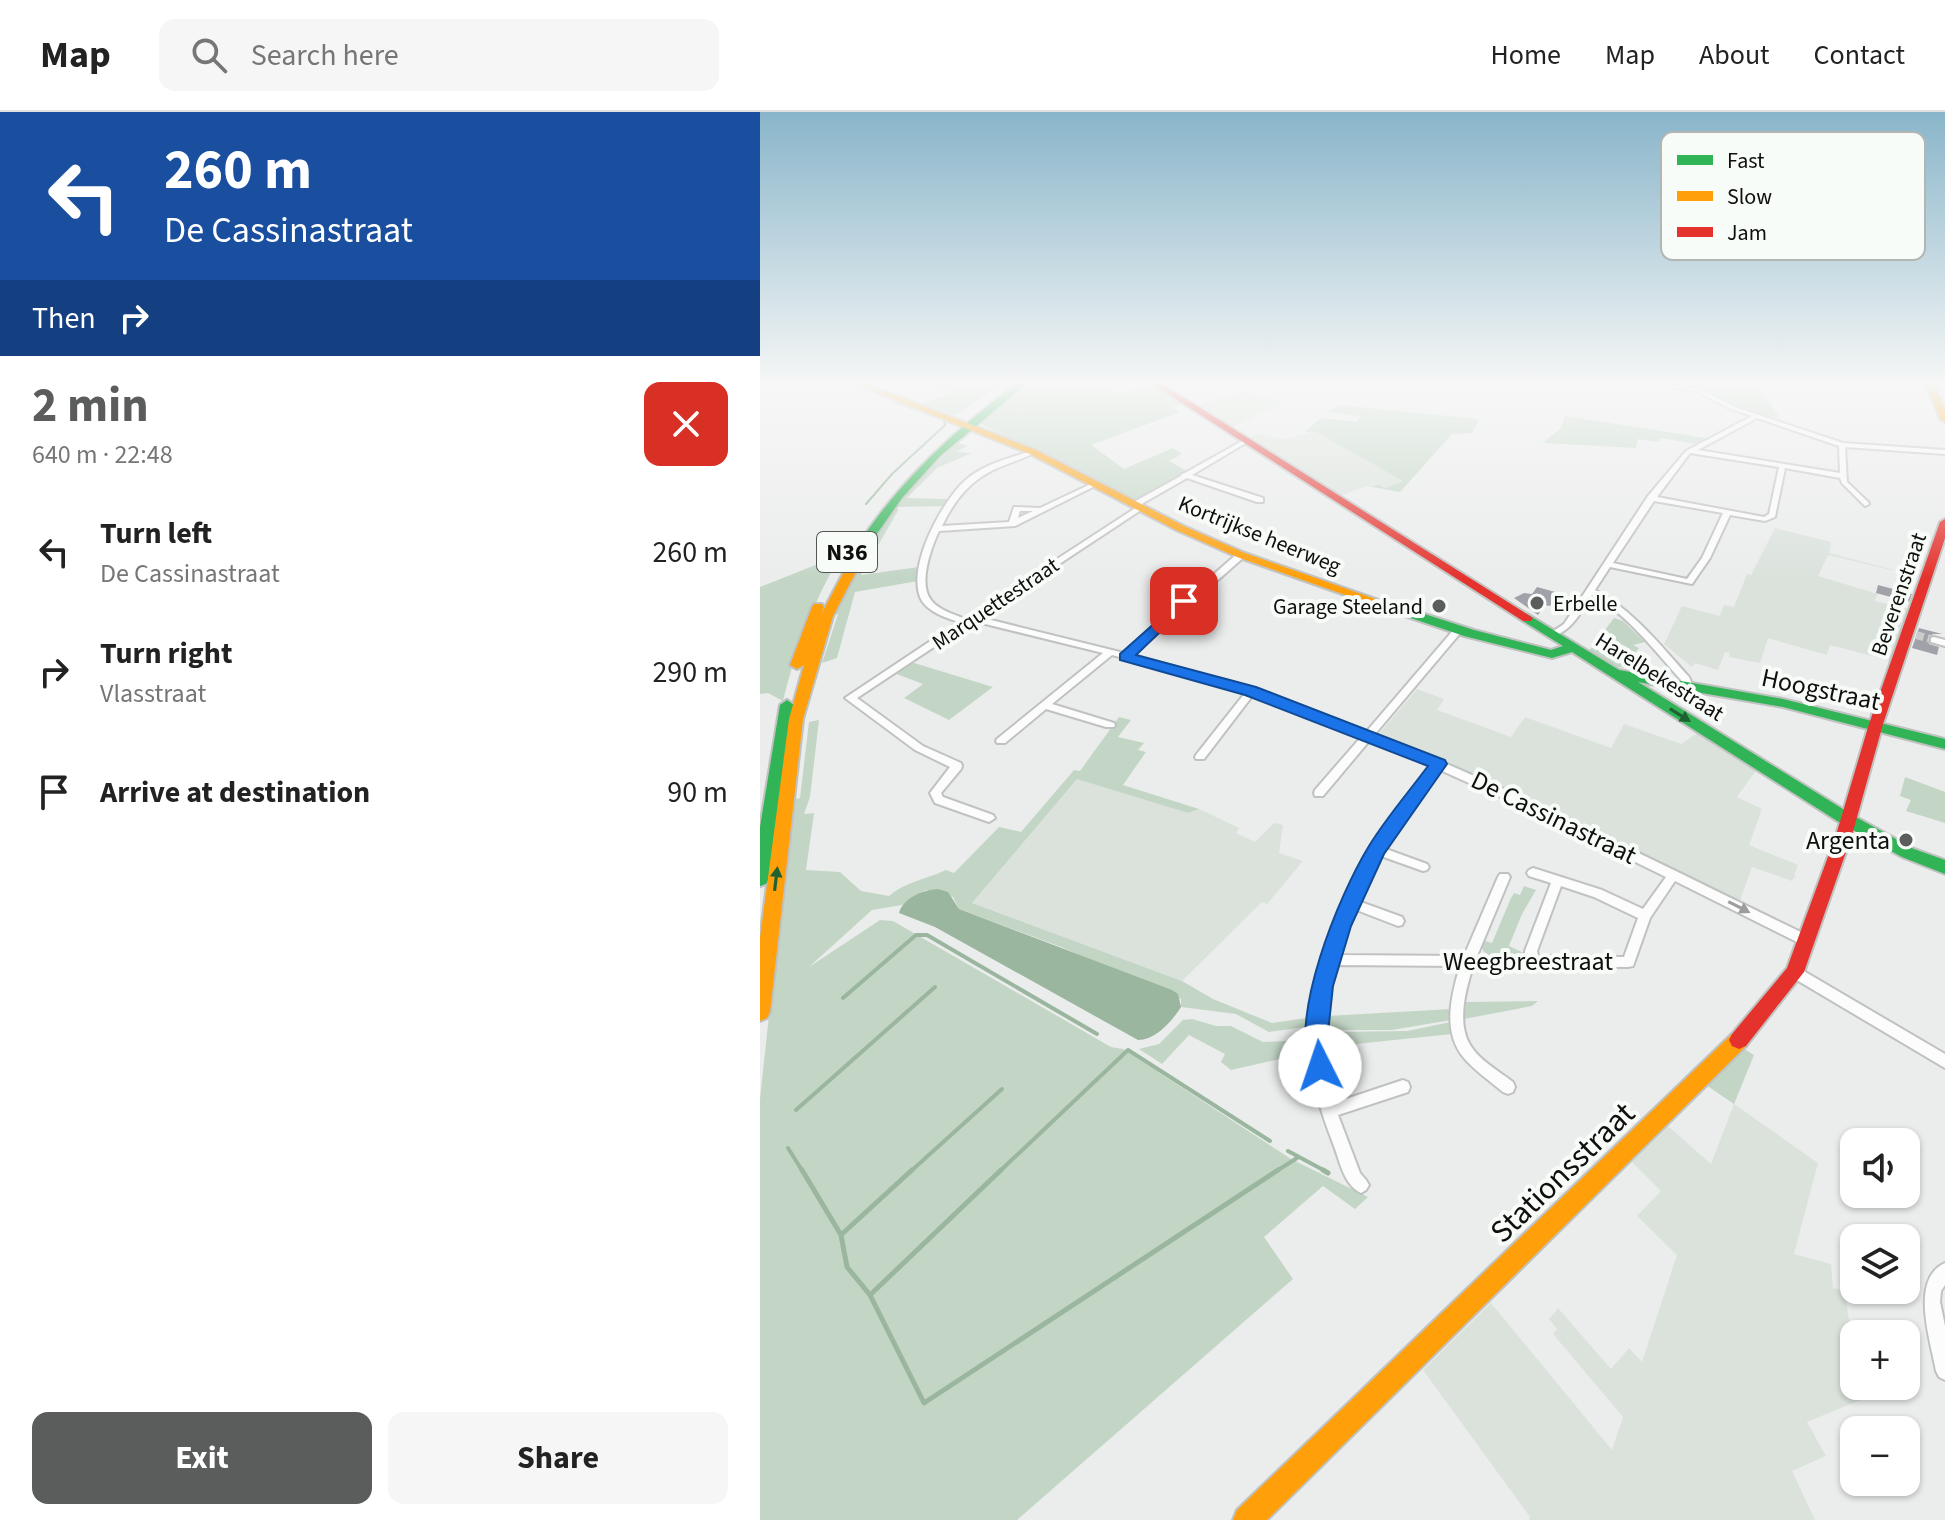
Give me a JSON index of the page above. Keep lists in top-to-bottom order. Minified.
{"streets":{"street":["Kortrijkse heerweg","N36","Beverenstraat","Marquettestraat","Harelbekestraat","Hoogstraat","De Cassinastraat","Weegbreestraat","Stationsstraat"]},"crossings":[["Kortrijkse heerweg","Marquettestraat"],["Kortrijkse heerweg","Harelbekestraat"],["Beverenstraat","Harelbekestraat"],["Beverenstraat","Hoogstraat"],["Beverenstraat","Stationsstraat"],["Marquettestraat","De Cassinastraat"],["Harelbekestraat","Hoogstraat"],["Harelbekestraat","Stationsstraat"],["De Cassinastraat","Weegbreestraat"],["De Cassinastraat","Stationsstraat"]],"places":["Erbelle","Garage Steeland","Argenta"],"legend":["Fast","Slow","Jam"],"page":{"header":"Map","search":"Search here","nav":["Home","Map","About","Contact"],"turn":["260 m","De Cassinastraat"],"then":"Then","heading":["2 min","640 m · 22:48"],"list":[{"name":"Turn left","note":"De Cassinastraat","value":"260 m"},{"name":"Turn right","note":"Vlasstraat","value":"290 m"},{"name":"Arrive at destination","value":"90 m"}],"map_buttons":["+","−"],"buttons":["Exit","Share"]}}
